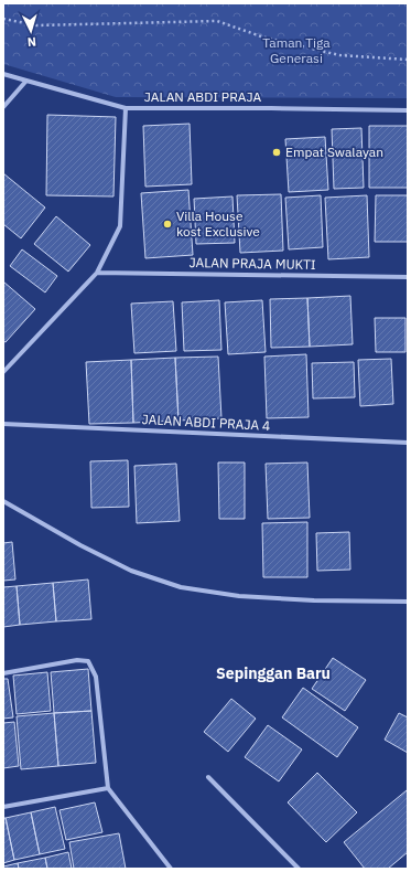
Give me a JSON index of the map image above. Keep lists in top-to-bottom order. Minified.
{"streets":{"street":["JALAN ABDI PRAJA","JALAN PRAJA MUKTI","JALAN ABDI PRAJA 4"]},"districts":["Sepinggan Baru"],"parks":["Taman Tiga Generasi"],"places":["Empat Swalayan","Villa House kost Exclusive"],"north":"bottom"}
